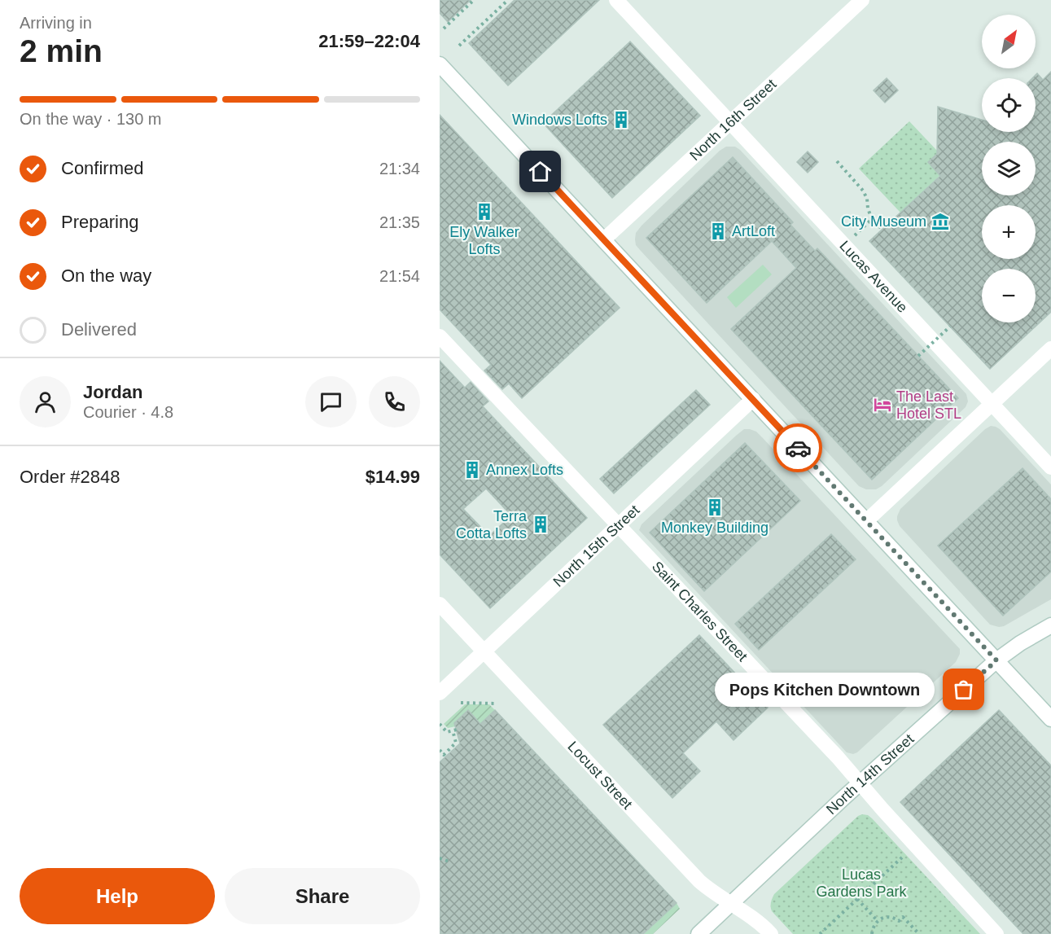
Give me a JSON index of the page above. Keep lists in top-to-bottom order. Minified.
{"streets":{"street":["North 16th Street","Lucas Avenue","North 15th Street","Saint Charles Street","North 14th Street","Locust Street"]},"crossings":[["North 16th Street","Lucas Avenue"],["North 15th Street","Saint Charles Street"],["North 15th Street","Locust Street"],["Saint Charles Street","North 14th Street"],["North 14th Street","Locust Street"]],"parks":["Lucas Gardens Park"],"places":{"building":["Windows Lofts","Ely Walker Lofts","ArtLoft","Annex Lofts","Monkey Building","Terra Cotta Lofts"],"museum":["City Museum"],"hotel":["The Last Hotel STL"],"other":["Pops Kitchen Downtown"]},"north":"top right","page":{"heading":["2 min","Arriving in","21:59–22:04"],"panel":["Jordan","Courier · 4.8","Order #2848","$14.99"],"map_buttons":["+","−"],"bar":"On the way · 130 m","list":[["Confirmed","21:34"],["Preparing","21:35"],["On the way","21:54"],"Delivered"],"bubble":"Pops Kitchen Downtown","buttons":["Help","Share"]}}
